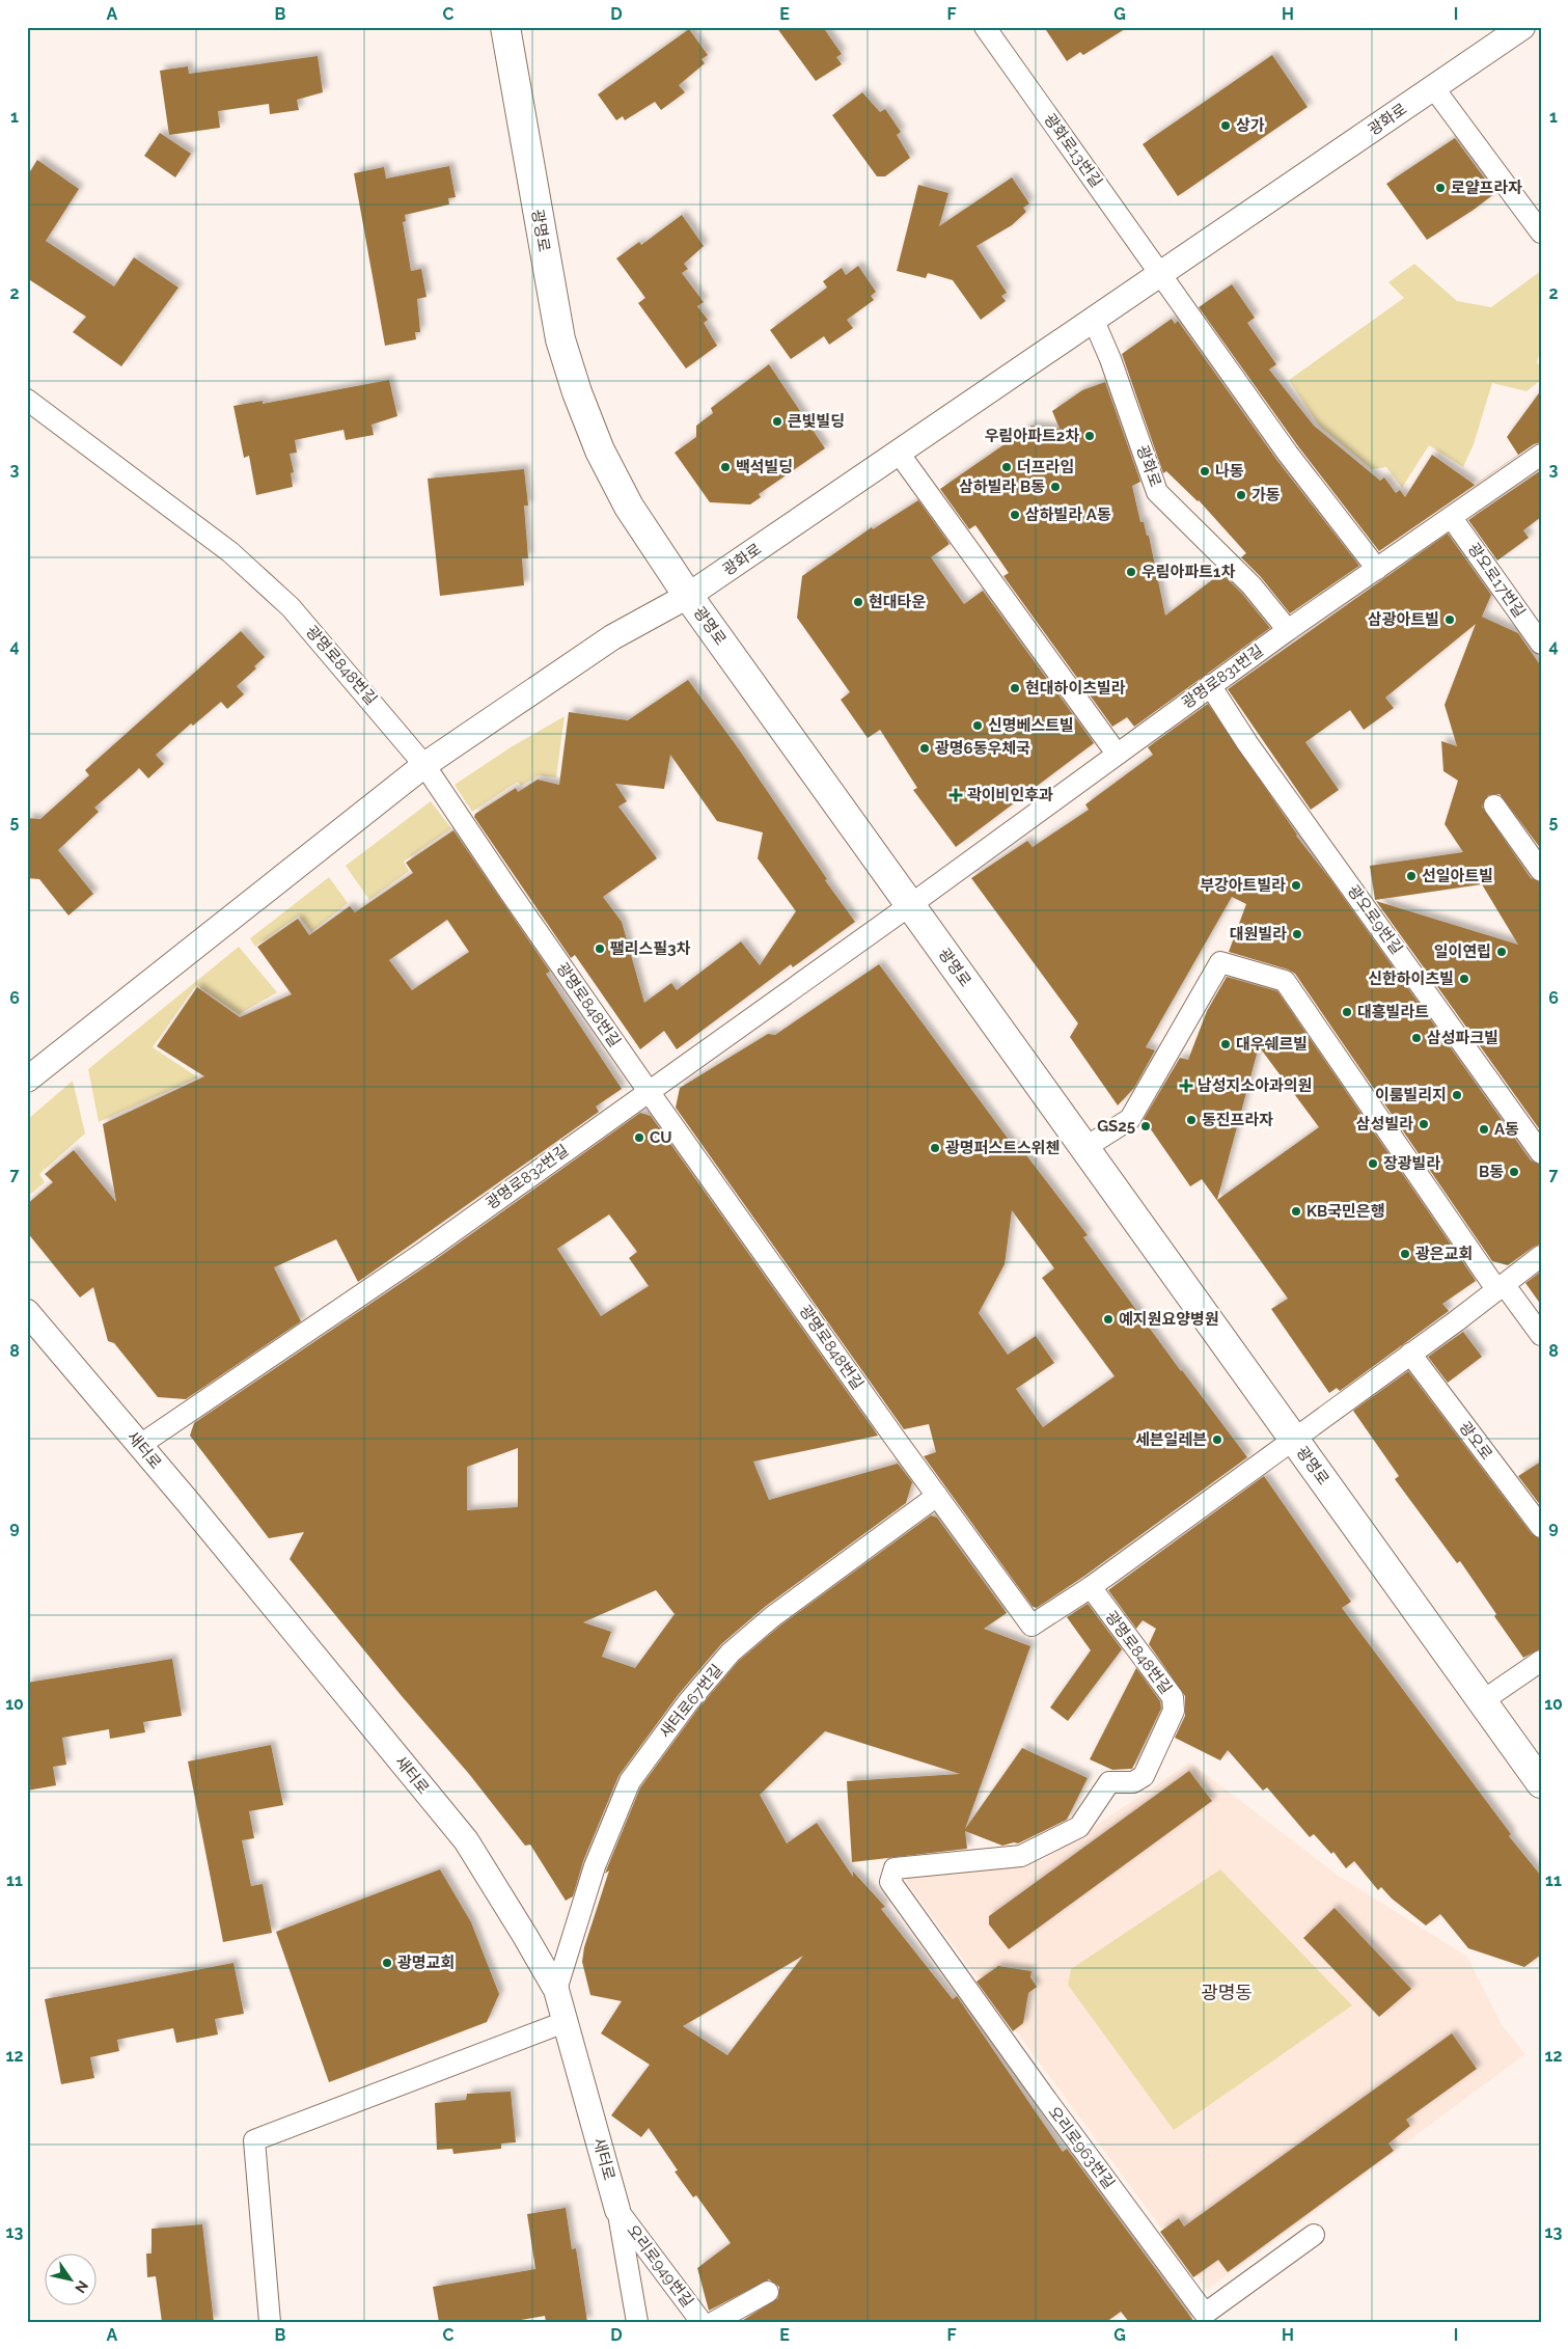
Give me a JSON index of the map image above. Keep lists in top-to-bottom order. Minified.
{"streets":{"main road":["광명로"],"street":["광화로","광화로13번길","광오로17번길","광명로848번길","광명로831번길","광오로9번길","광명로832번길","광오로","새터로","새터로67번길","오리로963번길","오리로949번길"]},"crossings":[["광화로","광화로13번길"],["광화로","광명로"],["광화로","광명로848번길"],["광화로","광명로831번길"],["광명로","광명로848번길"],["광명로","광명로831번길"],["광명로","광명로832번길"],["광오로17번길","광명로831번길"],["광명로848번길","광명로832번길"],["광명로848번길","새터로67번길"],["광명로848번길","오리로963번길"],["광명로831번길","광오로9번길"],["광명로831번길","광명로832번길"],["광명로832번길","새터로"],["새터로","새터로67번길"],["새터로","오리로949번길"]],"districts":["광명동"],"places":{"other":["상가","로얄프라자","큰빛빌딩","우림아파트2차","백석빌딩","더프라임","나동","삼하빌라 B동","가동","삼하빌라 A동","우림아파트1차","현대타운","삼광아트빌","현대하이츠빌라","신명베스트빌","광명6동우체국","선일아트빌","부강아트빌라","대원빌라","팰리스필3차","일이연립","신한하이츠빌","대흥빌라트","삼성파크빌","대우쉐르빌","이룸빌리지","동진프라자","삼성빌라","GS25","A동","CU","광명퍼스트스위첸","장광빌라","B동","KB국민은행","광은교회","예지원요양병원","세븐일레븐","광명교회"],"health":["곽이비인후과","남성지소아과의원"]},"north":"bottom right","grid":{"columns":["A","B","C","D","E","F","G","H","I"],"rows":["1","2","3","4","5","6","7","8","9","10","11","12","13"]}}
